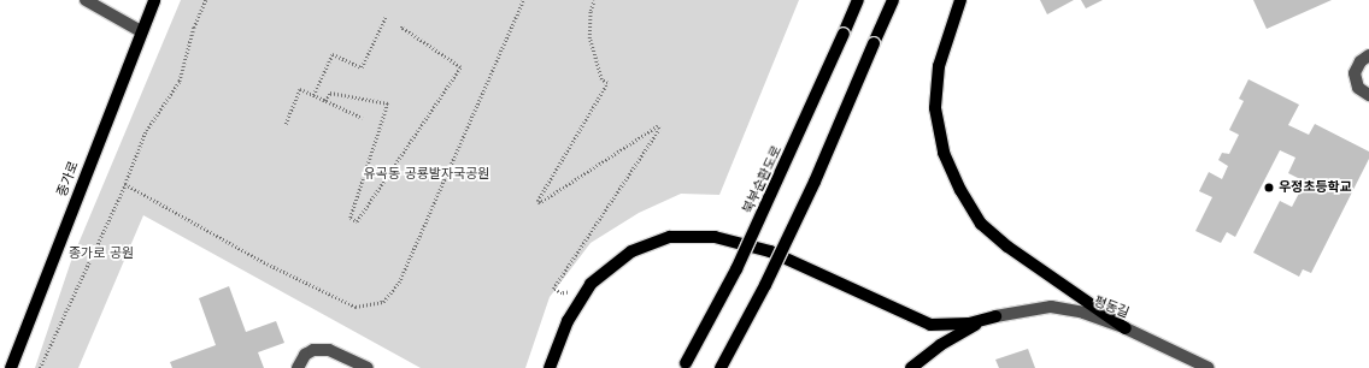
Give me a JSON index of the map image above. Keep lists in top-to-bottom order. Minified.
{"streets":{"main road":["종가로","북부순환도로"],"street":["평동길"]},"parks":["유곡동 공룡발자국공원","종가로 공원"],"places":["우정초등학교"]}
